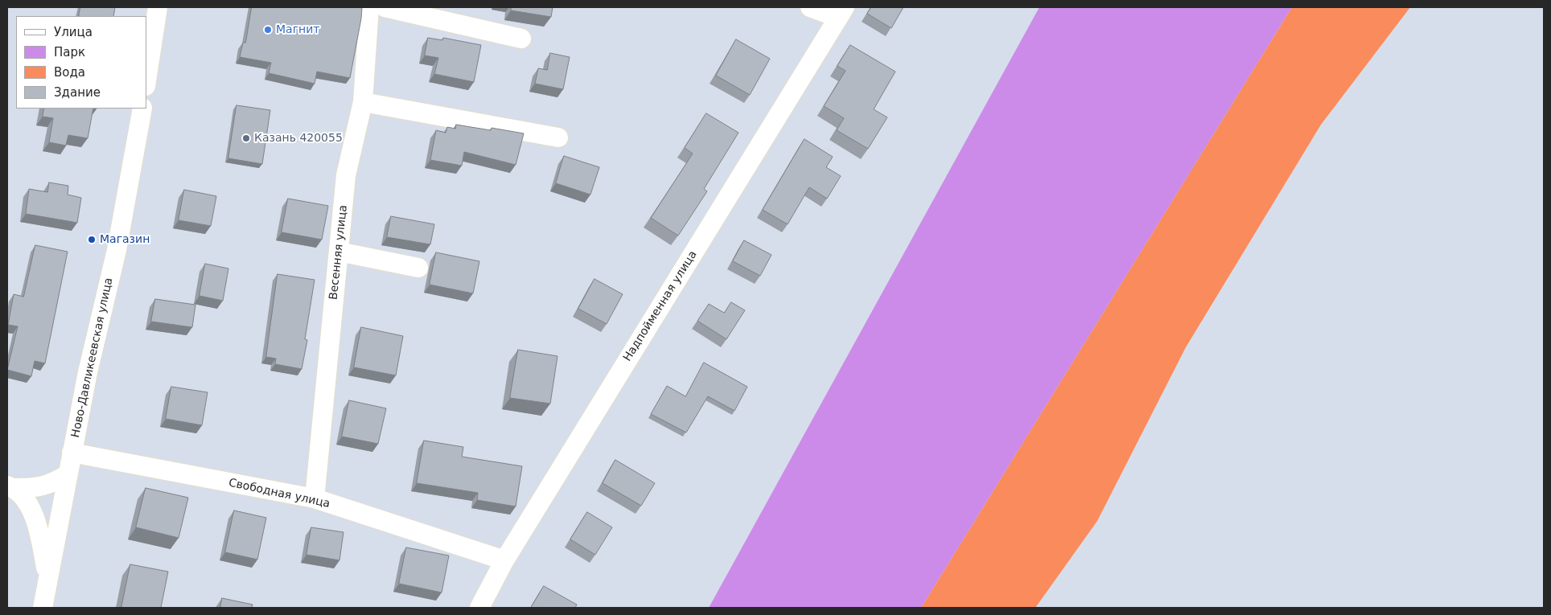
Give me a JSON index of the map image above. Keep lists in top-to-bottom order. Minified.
{"streets":{"street":["Весенняя улица","Надпойменная улица","Ново-Давликеевская улица","Свободная улица"]},"crossings":[["Весенняя улица","Свободная улица"],["Надпойменная улица","Свободная улица"],["Ново-Давликеевская улица","Свободная улица"]],"places":["Магнит","Казань 420055","Магазин"],"legend":["Улица","Парк","Вода","Здание"]}
